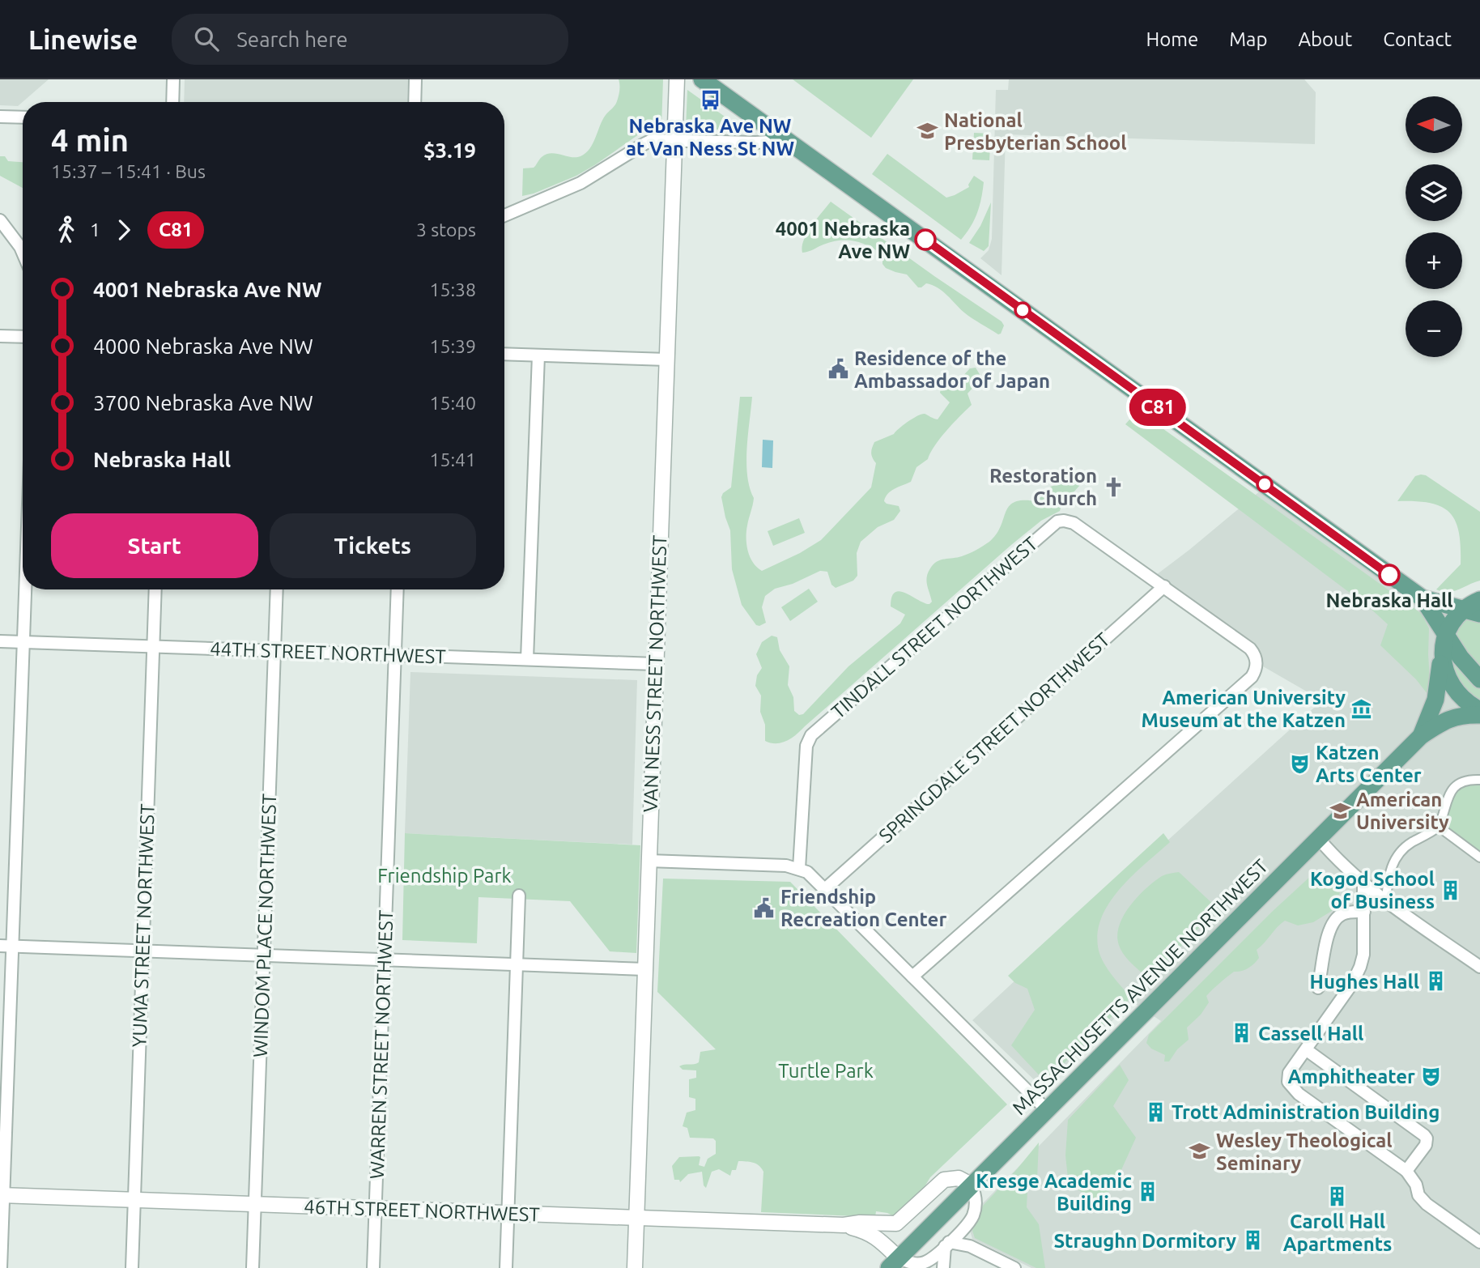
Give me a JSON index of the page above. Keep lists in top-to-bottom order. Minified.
{"streets":{"main road":["MASSACHUSETTS AVENUE NORTHWEST"],"street":["TINDALL STREET NORTHWEST","44TH STREET NORTHWEST","VAN NESS STREET NORTHWEST","SPRINGDALE STREET NORTHWEST","YUMA STREET NORTHWEST","WINDOM PLACE NORTHWEST","WARREN STREET NORTHWEST","46TH STREET NORTHWEST"]},"crossings":[["TINDALL STREET NORTHWEST","SPRINGDALE STREET NORTHWEST"],["44TH STREET NORTHWEST","VAN NESS STREET NORTHWEST"],["44TH STREET NORTHWEST","YUMA STREET NORTHWEST"],["44TH STREET NORTHWEST","WINDOM PLACE NORTHWEST"],["44TH STREET NORTHWEST","WARREN STREET NORTHWEST"],["VAN NESS STREET NORTHWEST","46TH STREET NORTHWEST"],["YUMA STREET NORTHWEST","46TH STREET NORTHWEST"],["WINDOM PLACE NORTHWEST","46TH STREET NORTHWEST"],["WARREN STREET NORTHWEST","46TH STREET NORTHWEST"]],"parks":["Friendship Park","Turtle Park"],"places":{"bus stop":["Nebraska Ave NW at Van Ness St NW"],"school or university":["National Presbyterian School","American University","Wesley Theological Seminary"],"other":["4001 Nebraska Ave NW","Nebraska Hall"],"public building":["Residence of the Ambassador of Japan","Friendship Recreation Center"],"church":["Restoration Church"],"museum":["American University Museum at the Katzen"],"theatre":["Katzen Arts Center","Amphitheater"],"building":["Kogod School of Business","Hughes Hall","Cassell Hall","Trott Administration Building","Kresge Academic Building","Caroll Hall Apartments","Straughn Dormitory"]},"lines":["bus line C81"],"north":"left","page":{"header":"Linewise","search":"Search here","nav":["Home","Map","About","Contact"],"on_map":"C81","map_buttons":["+","−"],"heading":["4 min","15:37 – 15:41 · Bus","$3.19"],"legs":["1","C81","3 stops"],"list":[{"name":"4001 Nebraska Ave NW","value":"15:38"},{"name":"4000 Nebraska Ave NW","value":"15:39"},{"name":"3700 Nebraska Ave NW","value":"15:40"},{"name":"Nebraska Hall","value":"15:41"}],"buttons":["Start","Tickets"]}}
